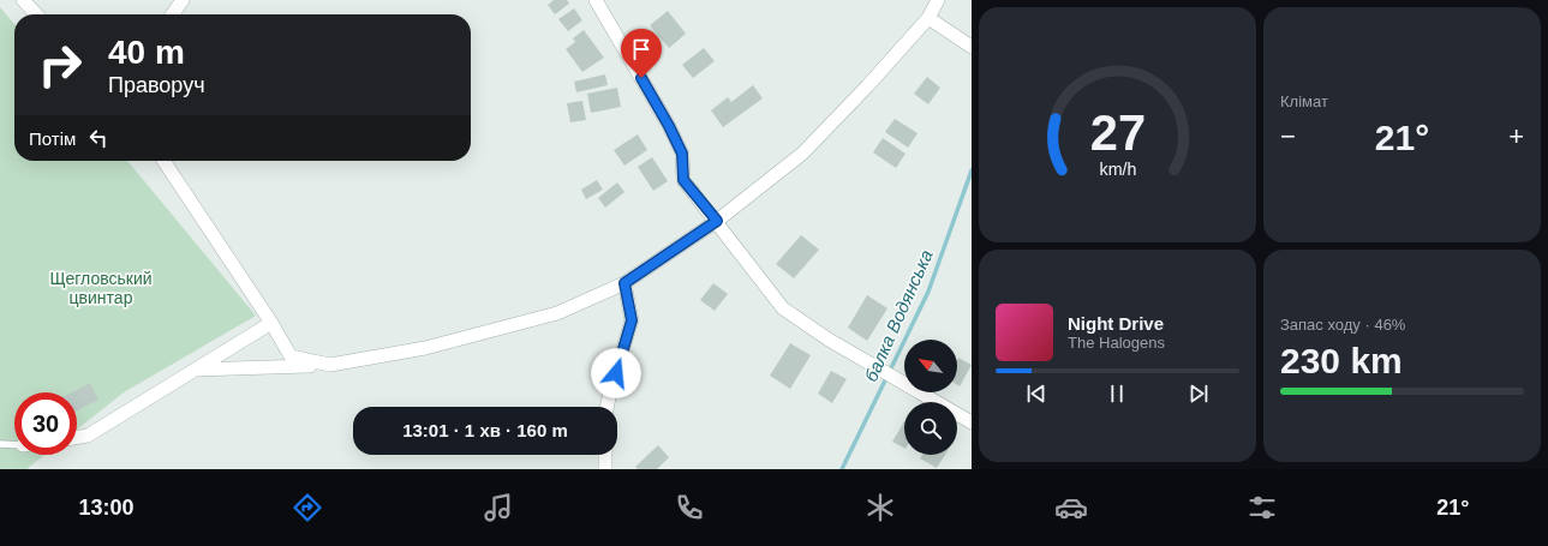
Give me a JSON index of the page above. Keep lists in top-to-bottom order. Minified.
{"water":["балка Водянська"],"parks":["Щегловський цвинтар"],"north":"top left","page":{"tile":["Клімат",["Запас ходу · 46%","230 km"]],"turn":["40 m","Праворуч"],"then":"Потім","heat":["−","21°","+"],"song":["Night Drive","The Halogens"],"limit":"30","trip":"13:01 · 1 хв · 160 m","tabs":["13:00","21°"],"gauge":["27","km/h"]}}
